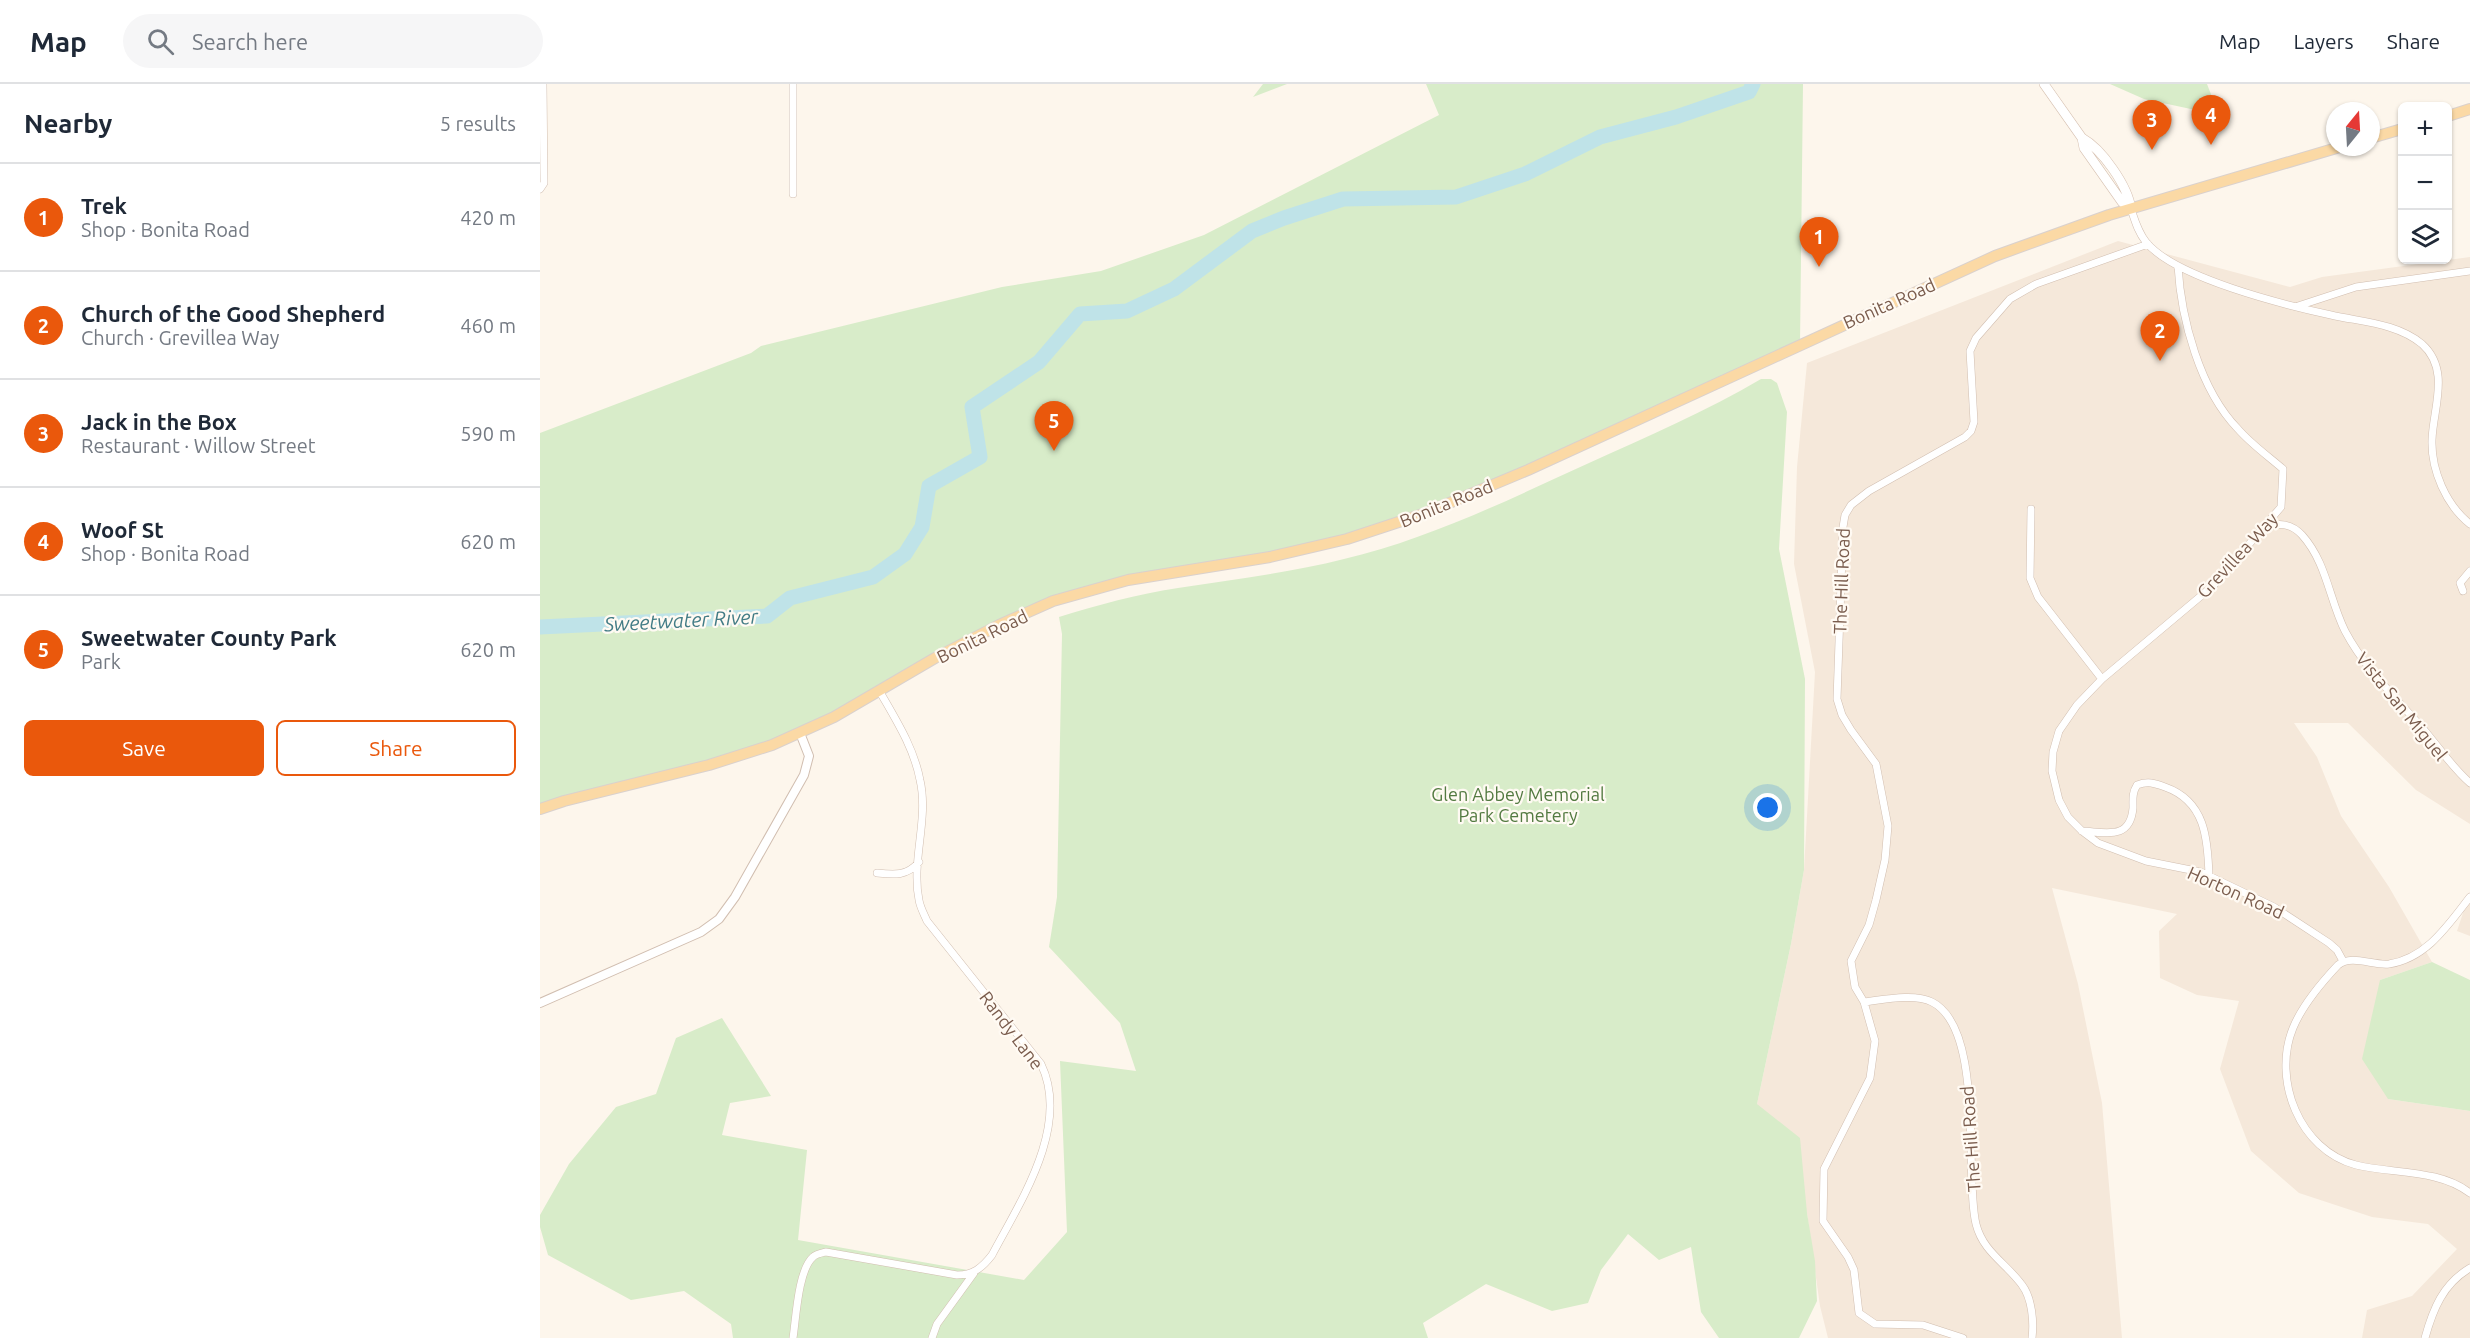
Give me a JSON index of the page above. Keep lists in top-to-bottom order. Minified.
{"streets":{"main road":["Bonita Road"],"street":["Grevillea Way","The Hill Road","Vista San Miguel","Horton Road","Randy Lane"]},"crossings":[["Bonita Road","Randy Lane"],["Grevillea Way","Vista San Miguel"],["Grevillea Way","Horton Road"]],"water":["Sweetwater River"],"parks":["Glen Abbey Memorial Park Cemetery"],"north":"top","page":{"header":"Map","search":"Search here","nav":["Map","Layers","Share"],"heading":["Nearby","5 results"],"pins":["4","3","1","2","5"],"map_buttons":["+","−"],"list":[{"mark":"1","name":"Trek","note":"Shop · Bonita Road","value":"420 m"},{"mark":"2","name":"Church of the Good Shepherd","note":"Church · Grevillea Way","value":"460 m"},{"mark":"3","name":"Jack in the Box","note":"Restaurant · Willow Street","value":"590 m"},{"mark":"4","name":"Woof St","note":"Shop · Bonita Road","value":"620 m"},{"mark":"5","name":"Sweetwater County Park","note":"Park","value":"620 m"}],"buttons":["Save","Share"]}}
